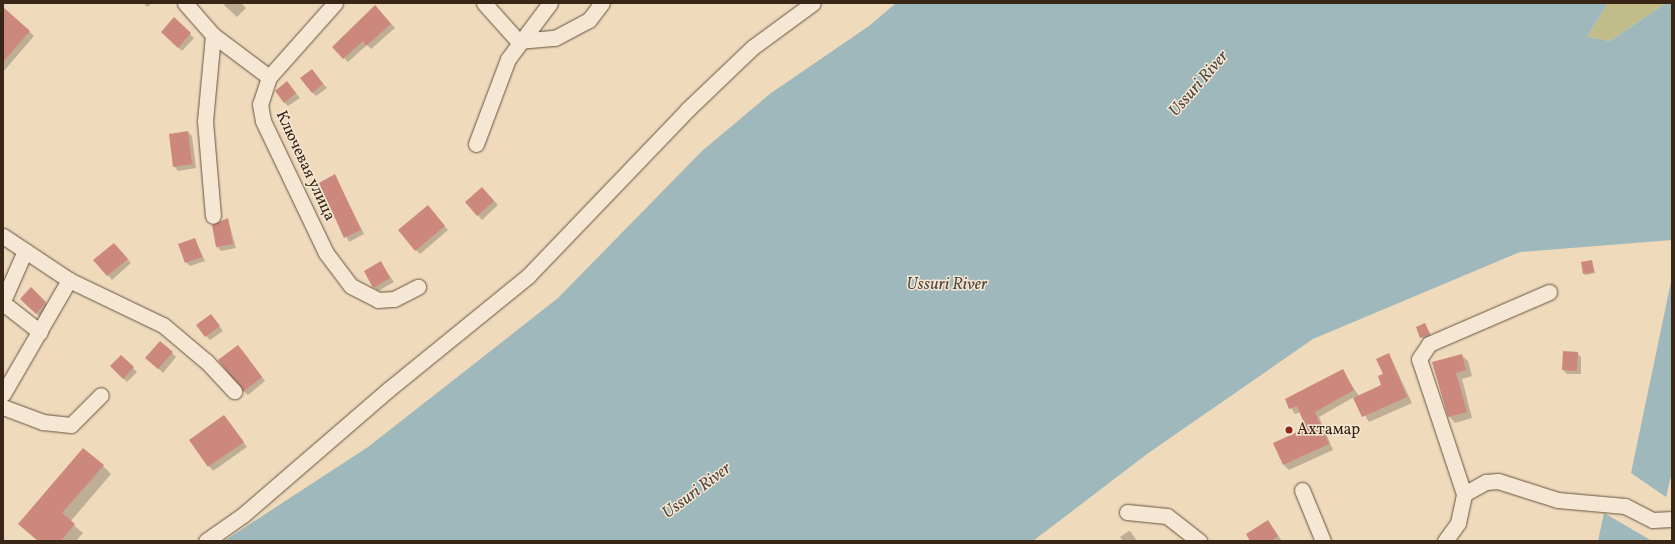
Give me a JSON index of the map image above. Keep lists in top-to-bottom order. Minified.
{"streets":{"street":["Ключевая улица"]},"water":["Ussuri River"],"places":["Ахтамар"]}
